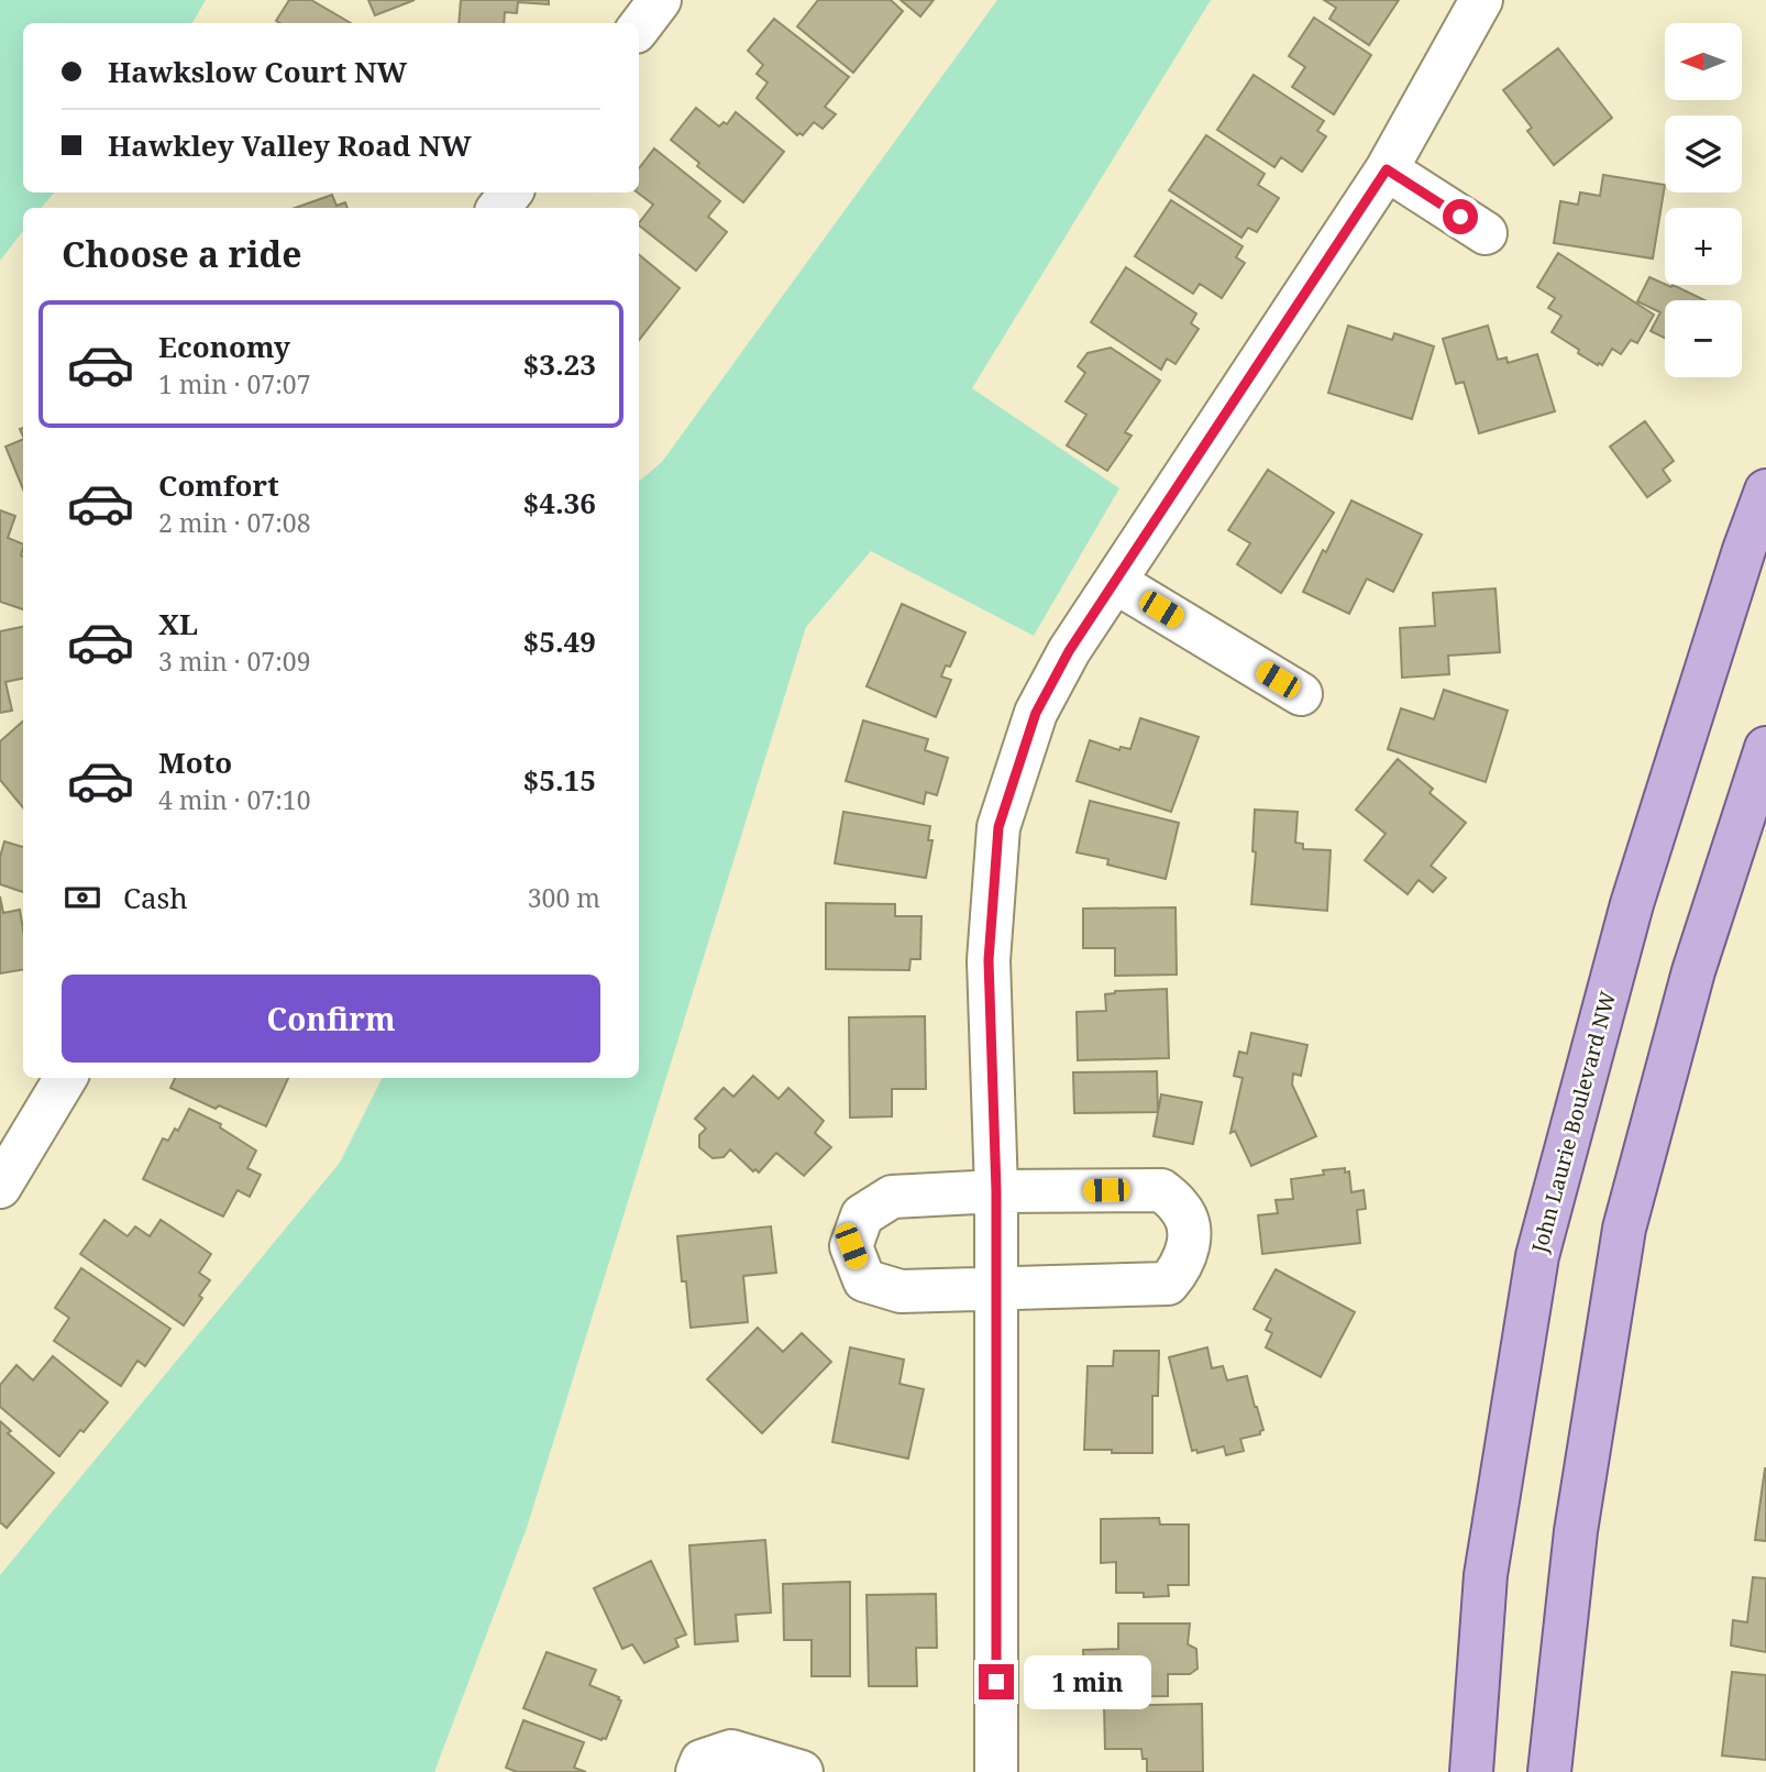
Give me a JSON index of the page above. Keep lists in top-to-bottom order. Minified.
{"streets":{"main road":["John Laurie Boulevard NW"]},"north":"left","page":{"map_buttons":["+","−"],"banner":["Hawkslow Court NW","Hawkley Valley Road NW"],"heading":"Choose a ride","list":[{"name":"Economy","note":"1 min · 07:07","value":"$3.23"},{"name":"Comfort","note":"2 min · 07:08","value":"$4.36"},{"name":"XL","note":"3 min · 07:09","value":"$5.49"},{"name":"Moto","note":"4 min · 07:10","value":"$5.15"}],"pay":["Cash","300 m"],"buttons":"Confirm","bubble":"1 min"}}
